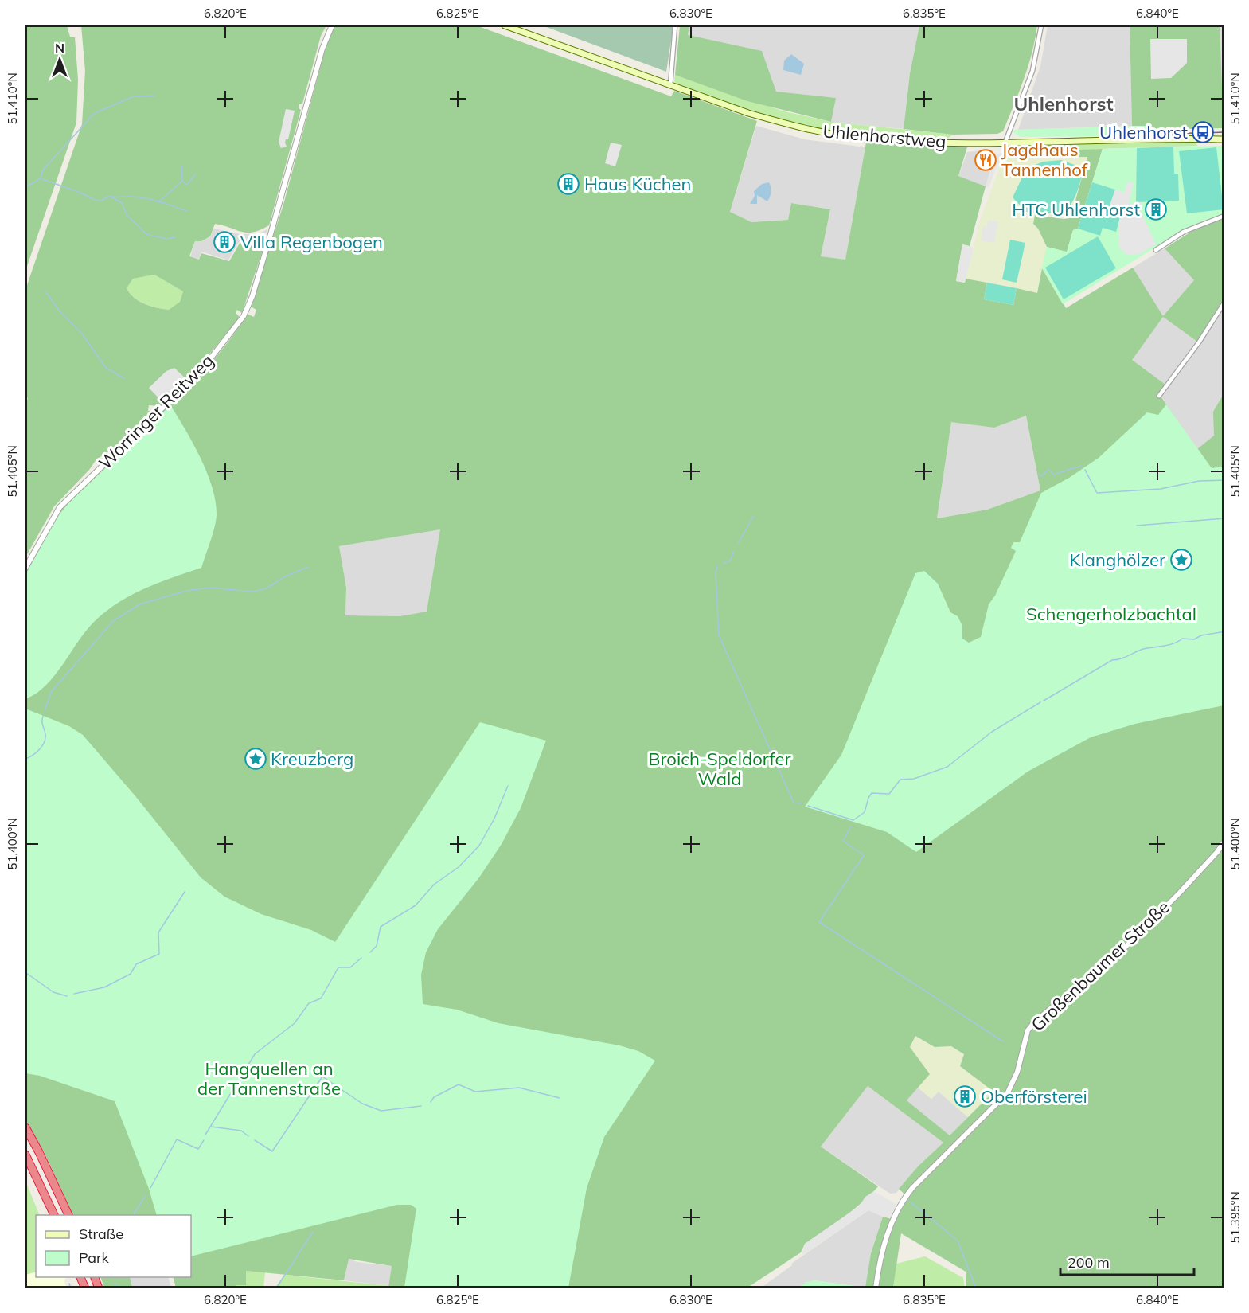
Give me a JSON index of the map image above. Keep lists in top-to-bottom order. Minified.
{"streets":{"main road":["Uhlenhorstweg"],"street":["Worringer Reitweg","Großenbaumer Straße"]},"districts":["Uhlenhorst"],"parks":["Schengerholzbachtal","Broich-Speldorfer Wald","Hangquellen an der Tannenstraße"],"places":{"bus stop":["Uhlenhorst"],"restaurant":["Jagdhaus Tannenhof"],"building":["Haus Küchen","HTC Uhlenhorst","Villa Regenbogen","Oberförsterei"],"place":["Klanghölzer","Kreuzberg"]},"legend":["Straße","Park"],"scale_bar":"200 m","north":"top","coordinates":["6.820°E","6.825°E","6.830°E","6.835°E","6.840°E","51.410°N","51.405°N","51.400°N","51.395°N"]}
